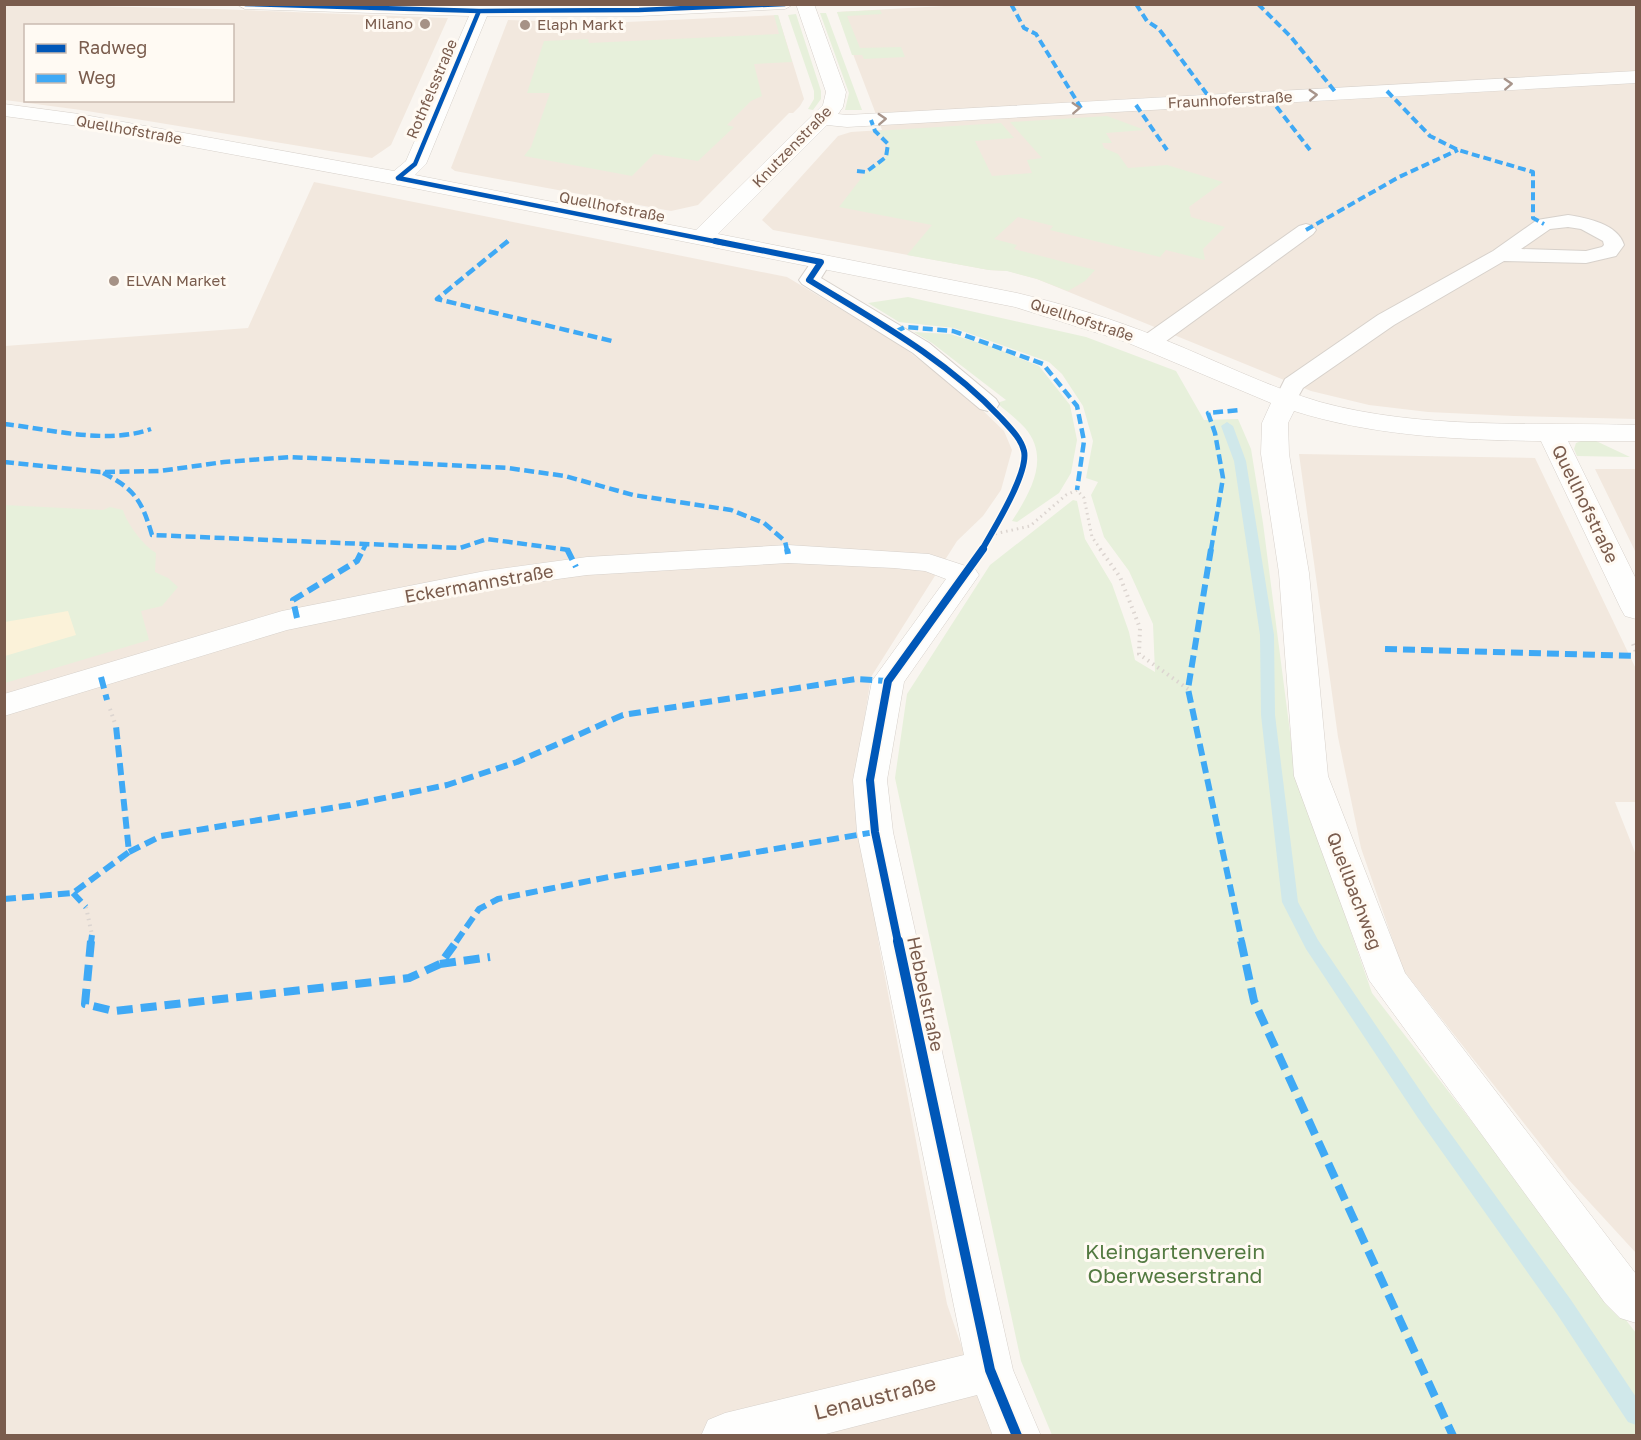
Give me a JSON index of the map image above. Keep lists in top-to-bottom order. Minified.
{"streets":{"street":["Rothfelsstraße","Fraunhoferstraße","Quellhofstraße","Knutzenstraße","Eckermannstraße","Quellbachweg","Hebbelstraße","Lenaustraße"]},"crossings":[["Rothfelsstraße","Quellhofstraße"],["Fraunhoferstraße","Knutzenstraße"],["Quellhofstraße","Knutzenstraße"],["Quellhofstraße","Quellbachweg"],["Eckermannstraße","Hebbelstraße"],["Hebbelstraße","Lenaustraße"]],"one_way":["Fraunhoferstraße"],"parks":["Kleingartenverein Oberweserstrand"],"places":["Milano","Elaph Markt","ELVAN Market"],"legend":["Radweg","Weg"]}
